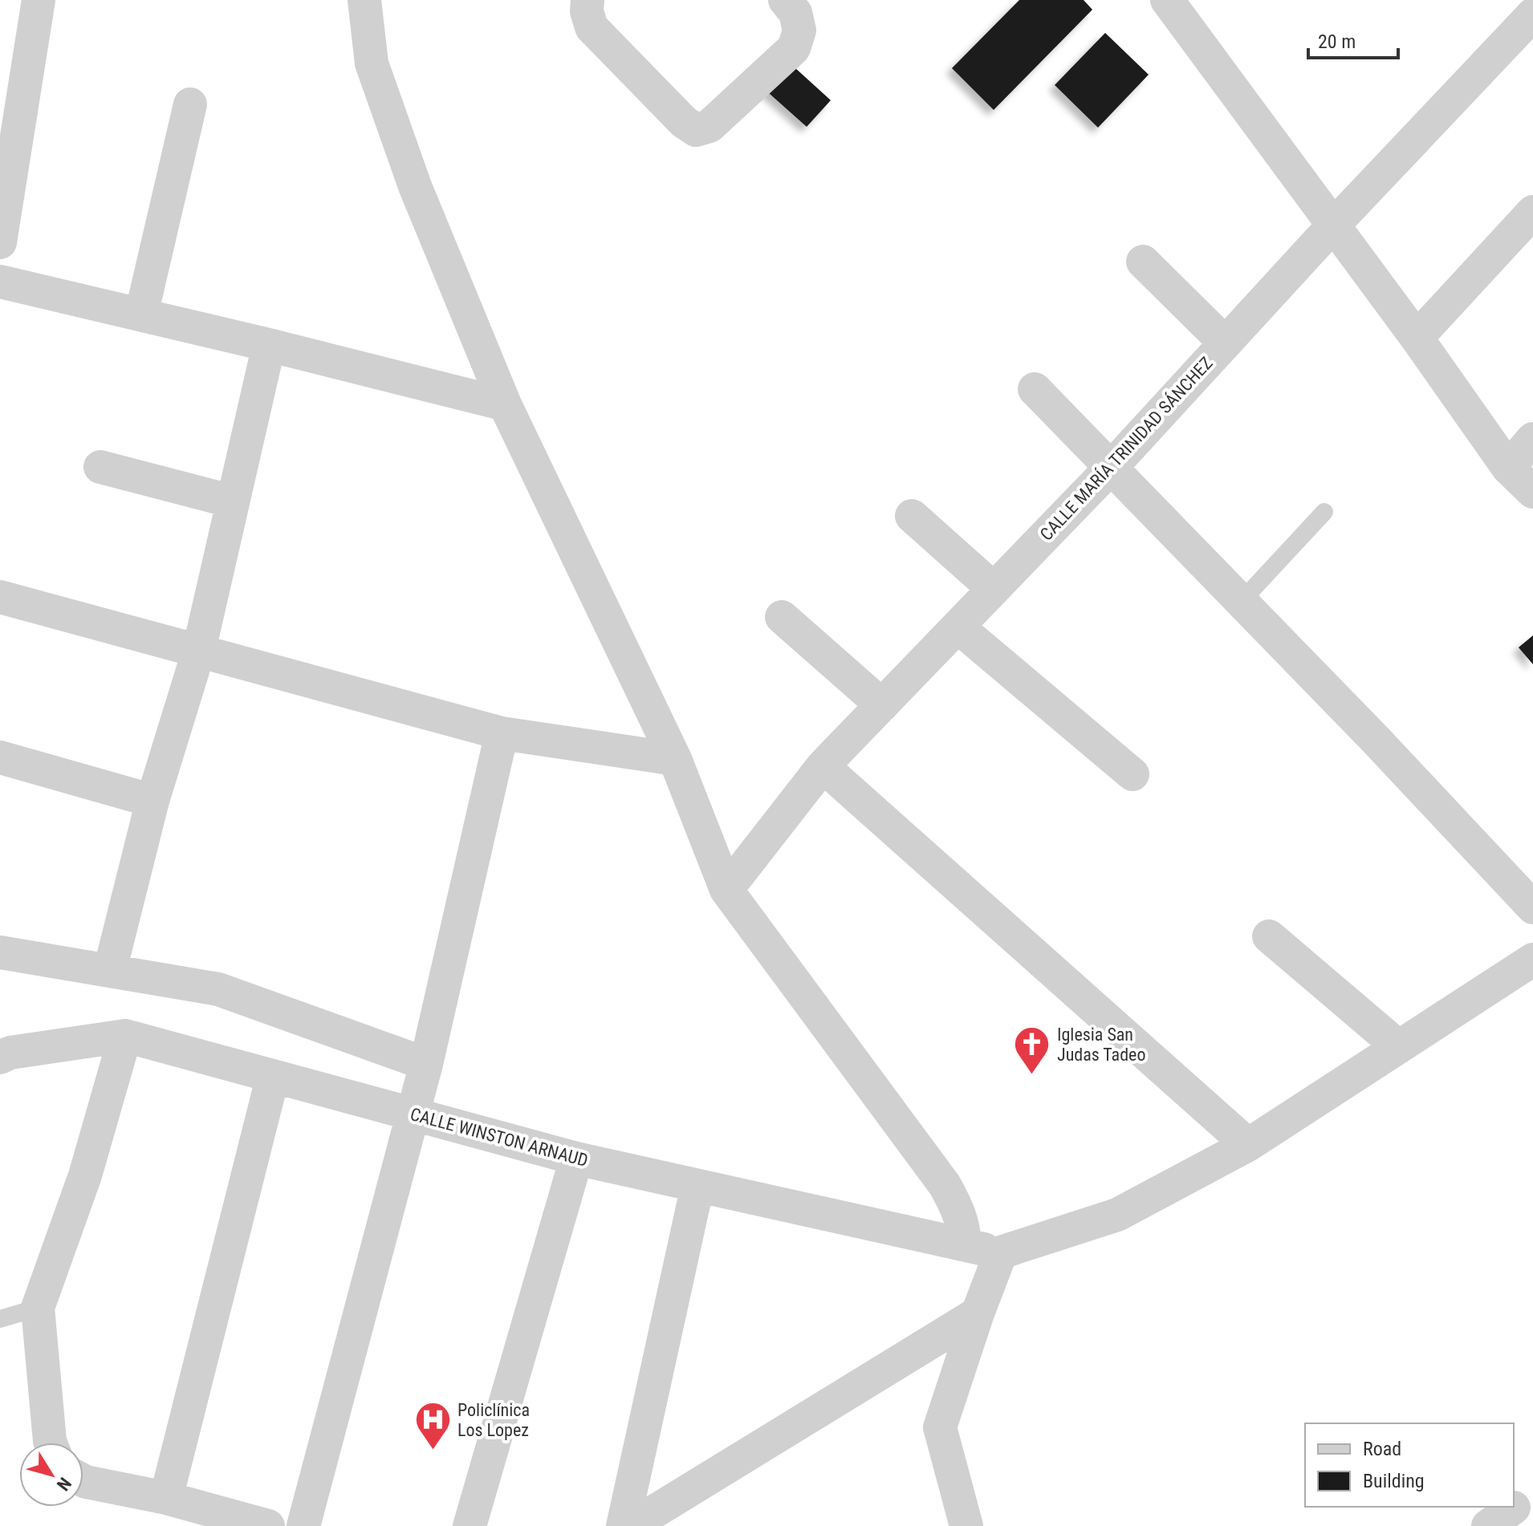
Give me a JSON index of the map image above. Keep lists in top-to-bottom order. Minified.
{"streets":{"street":["CALLE MARÍA TRINIDAD SÁNCHEZ","CALLE WINSTON ARNAUD"]},"places":{"church":["Iglesia San Judas Tadeo"],"hospital":["Policlínica Los Lopez"]},"legend":["Road","Building"],"scale_bar":"20 m","north":"bottom right"}
